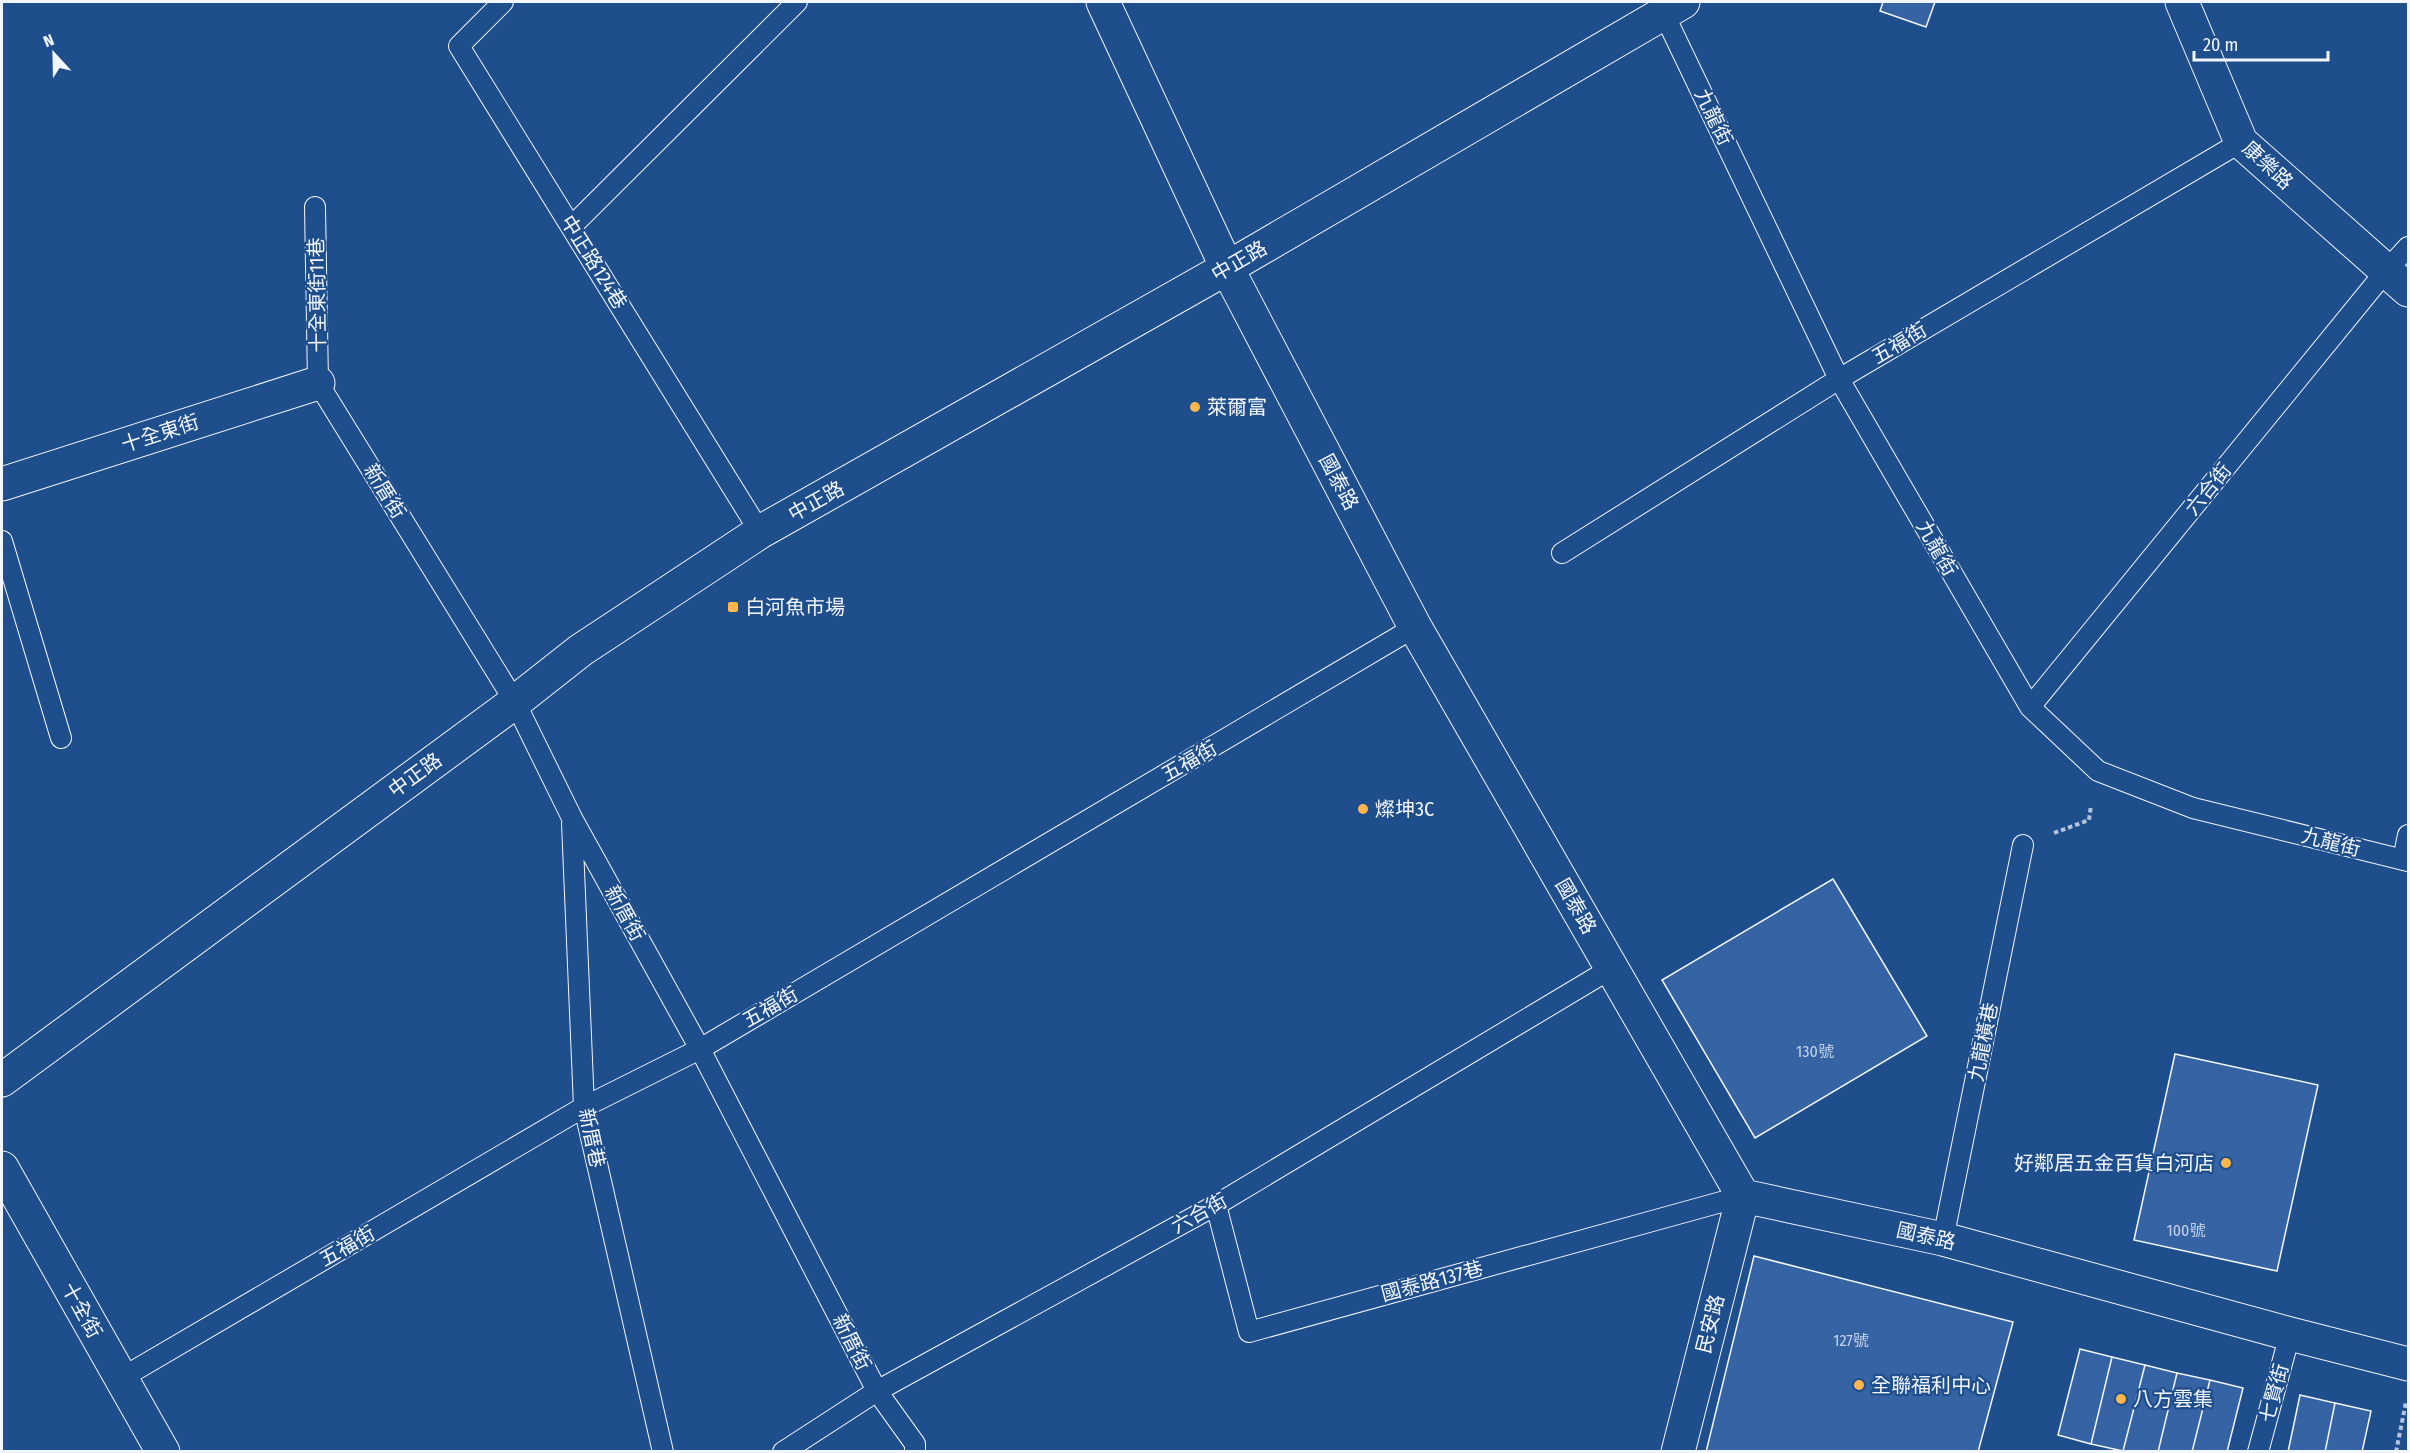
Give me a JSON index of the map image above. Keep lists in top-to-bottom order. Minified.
{"streets":{"street":["康樂路","中正路","十全東街","國泰路","十全街","民安路"],"lane":["九龍街","中正路124巷","十全東街11巷","五福街","六合街","新厝街","九龍橫巷","新厝巷","國泰路137巷","七賢街"]},"crossings":[["九龍街","中正路"],["九龍街","五福街"],["九龍街","六合街"],["康樂路","五福街"],["康樂路","六合街"],["中正路","中正路124巷"],["中正路","國泰路"],["中正路","新厝街"],["十全東街11巷","十全東街"],["十全東街11巷","新厝街"],["五福街","國泰路"],["五福街","新厝街"],["五福街","新厝巷"],["五福街","十全街"],["十全東街","新厝街"],["國泰路","六合街"],["國泰路","九龍橫巷"],["國泰路","國泰路137巷"],["國泰路","民安路"],["國泰路","七賢街"],["六合街","新厝街"],["六合街","國泰路137巷"],["新厝街","新厝巷"],["國泰路137巷","民安路"]],"places":{"other":["萊爾富","燦坤3C","好鄰居五金百貨白河店","全聯福利中心","八方雲集"],"transit":["白河魚市場"]},"house_numbers":["130號","100號","127號"],"scale_bar":"20 m","north":"top"}
